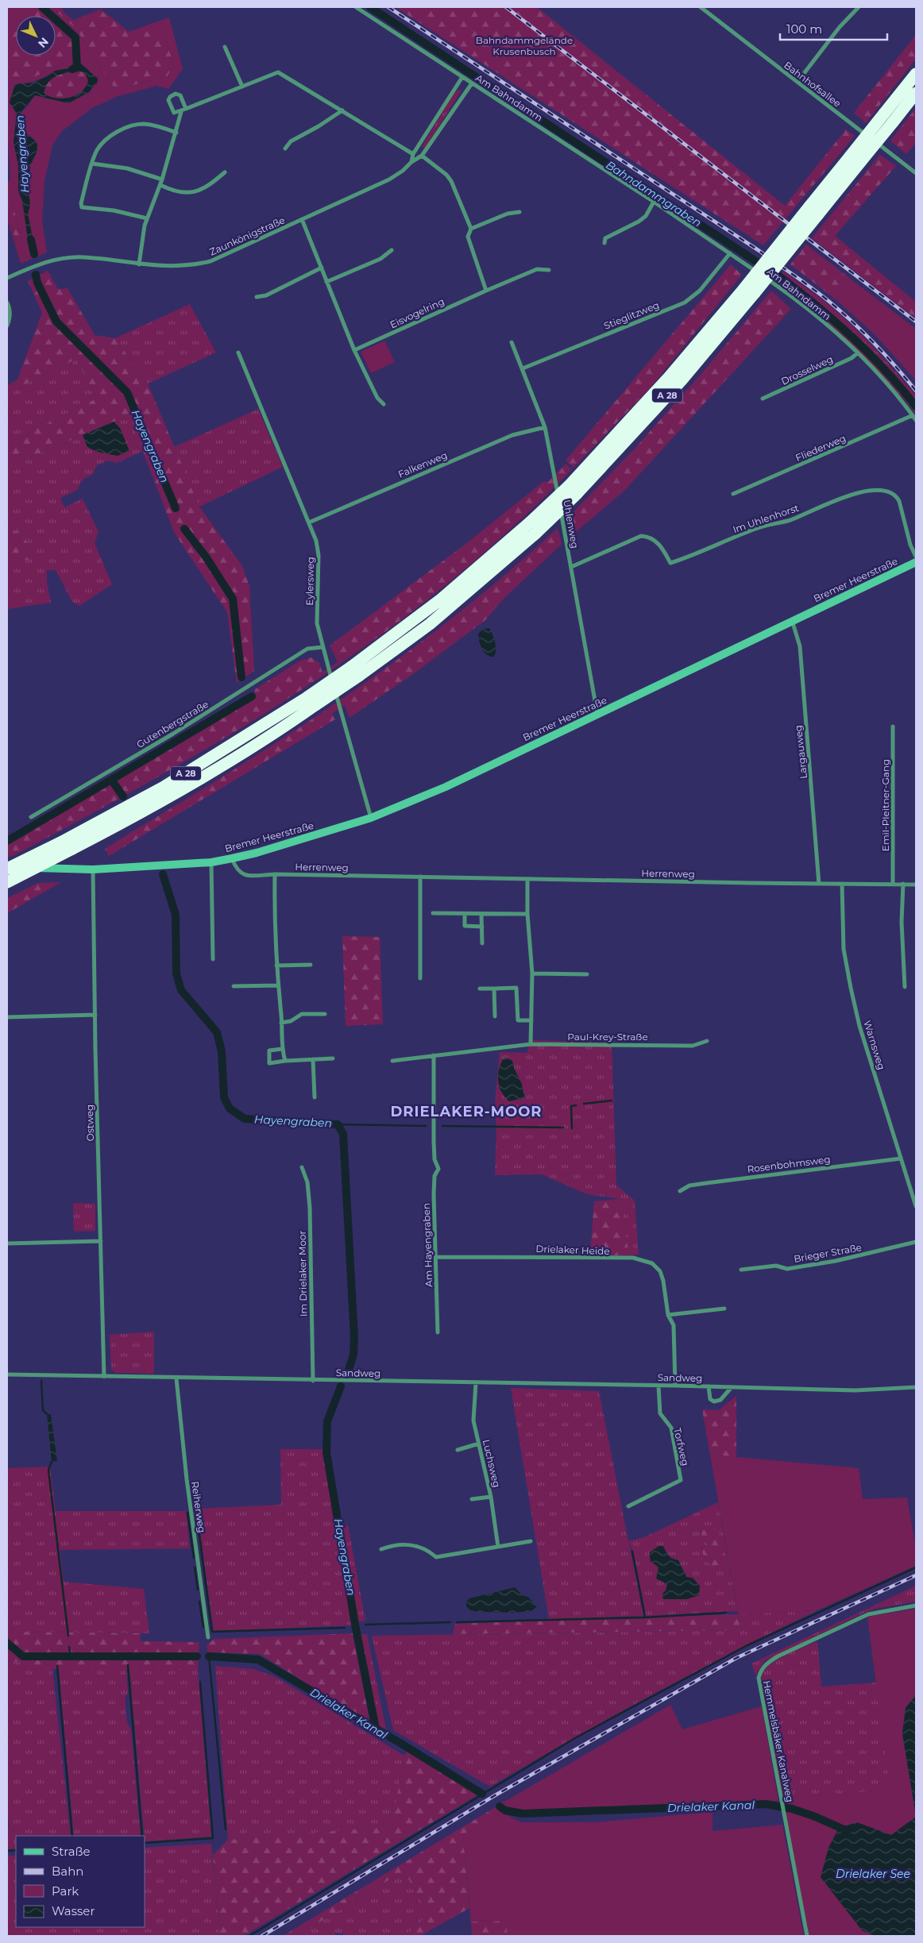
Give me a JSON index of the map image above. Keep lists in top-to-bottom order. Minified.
{"streets":{"highway":["A 28"],"street":["Bahnhofsallee","Am Bahndamm","Zaunkönigstraße","Eisvogelring","Stieglitzweg","Drosselweg","Fliederweg","Falkenweg","Im Uhlenhorst","Uhlenweg","Bremer Heerstraße","Eylersweg","Gutenbergstraße","Largauweg","Emil-Pleitner-Gang","Herrenweg","Paul-Krey-Straße","Warnsweg","Ostweg","Rosenbohmsweg","Am Hayengraben","Drielaker Heide","Brieger Straße","Im Drielaker Moor","Sandweg","Torfweg","Luchsweg","Reiherweg","Hemmelsbäker Kanalweg"]},"crossings":[["Am Bahndamm","Zaunkönigstraße"],["Am Bahndamm","Stieglitzweg"],["Am Bahndamm","Drosselweg"],["Am Bahndamm","Fliederweg"],["Stieglitzweg","Uhlenweg"],["A 28","Bremer Heerstraße"],["Falkenweg","Uhlenweg"],["Falkenweg","Eylersweg"],["Im Uhlenhorst","Uhlenweg"],["Uhlenweg","Bremer Heerstraße"],["Bremer Heerstraße","Eylersweg"],["Bremer Heerstraße","Largauweg"],["Bremer Heerstraße","Herrenweg"],["Bremer Heerstraße","Ostweg"],["Eylersweg","Gutenbergstraße"],["Largauweg","Herrenweg"],["Emil-Pleitner-Gang","Herrenweg"],["Herrenweg","Warnsweg"],["Paul-Krey-Straße","Am Hayengraben"],["Warnsweg","Rosenbohmsweg"],["Ostweg","Sandweg"],["Am Hayengraben","Drielaker Heide"],["Drielaker Heide","Sandweg"],["Im Drielaker Moor","Sandweg"],["Sandweg","Torfweg"],["Sandweg","Luchsweg"],["Sandweg","Reiherweg"]],"districts":["DRIELAKER-MOOR"],"water":["Hayengraben","Bahndammgraben","Drielaker Kanal","Drielaker See"],"parks":["Bahndammgelände Krusenbusch"],"legend":["Straße","Bahn","Park","Wasser"],"scale_bar":"100 m","north":"bottom right"}
